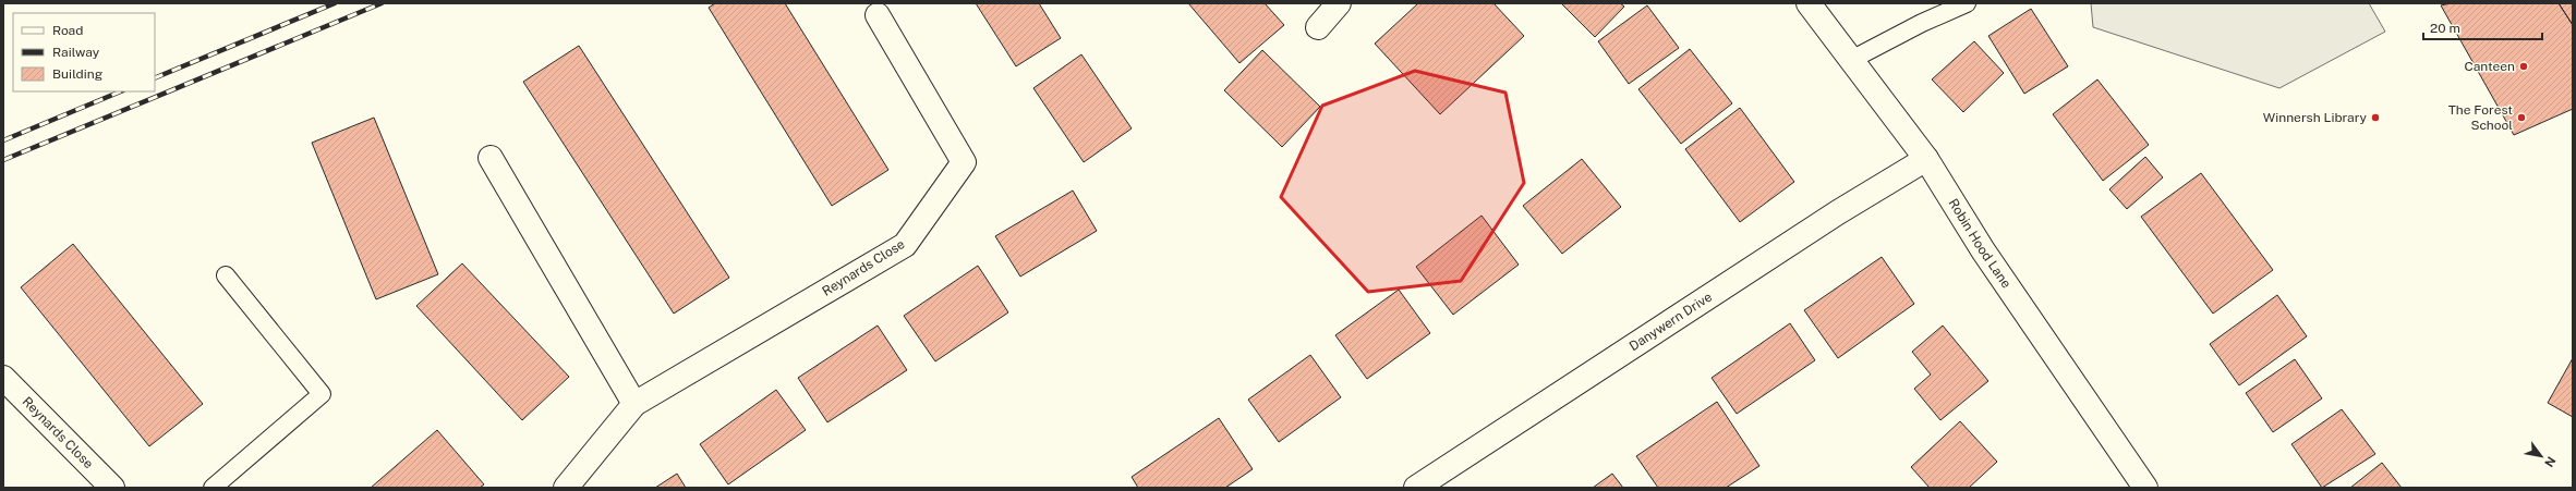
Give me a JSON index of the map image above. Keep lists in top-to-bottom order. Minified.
{"streets":{"street":["Robin Hood Lane","Reynards Close","Danywern Drive"]},"crossings":[["Robin Hood Lane","Danywern Drive"]],"places":["Canteen","Winnersh Library","The Forest School"],"legend":["Road","Railway","Building"],"scale_bar":"20 m","north":"bottom right"}
